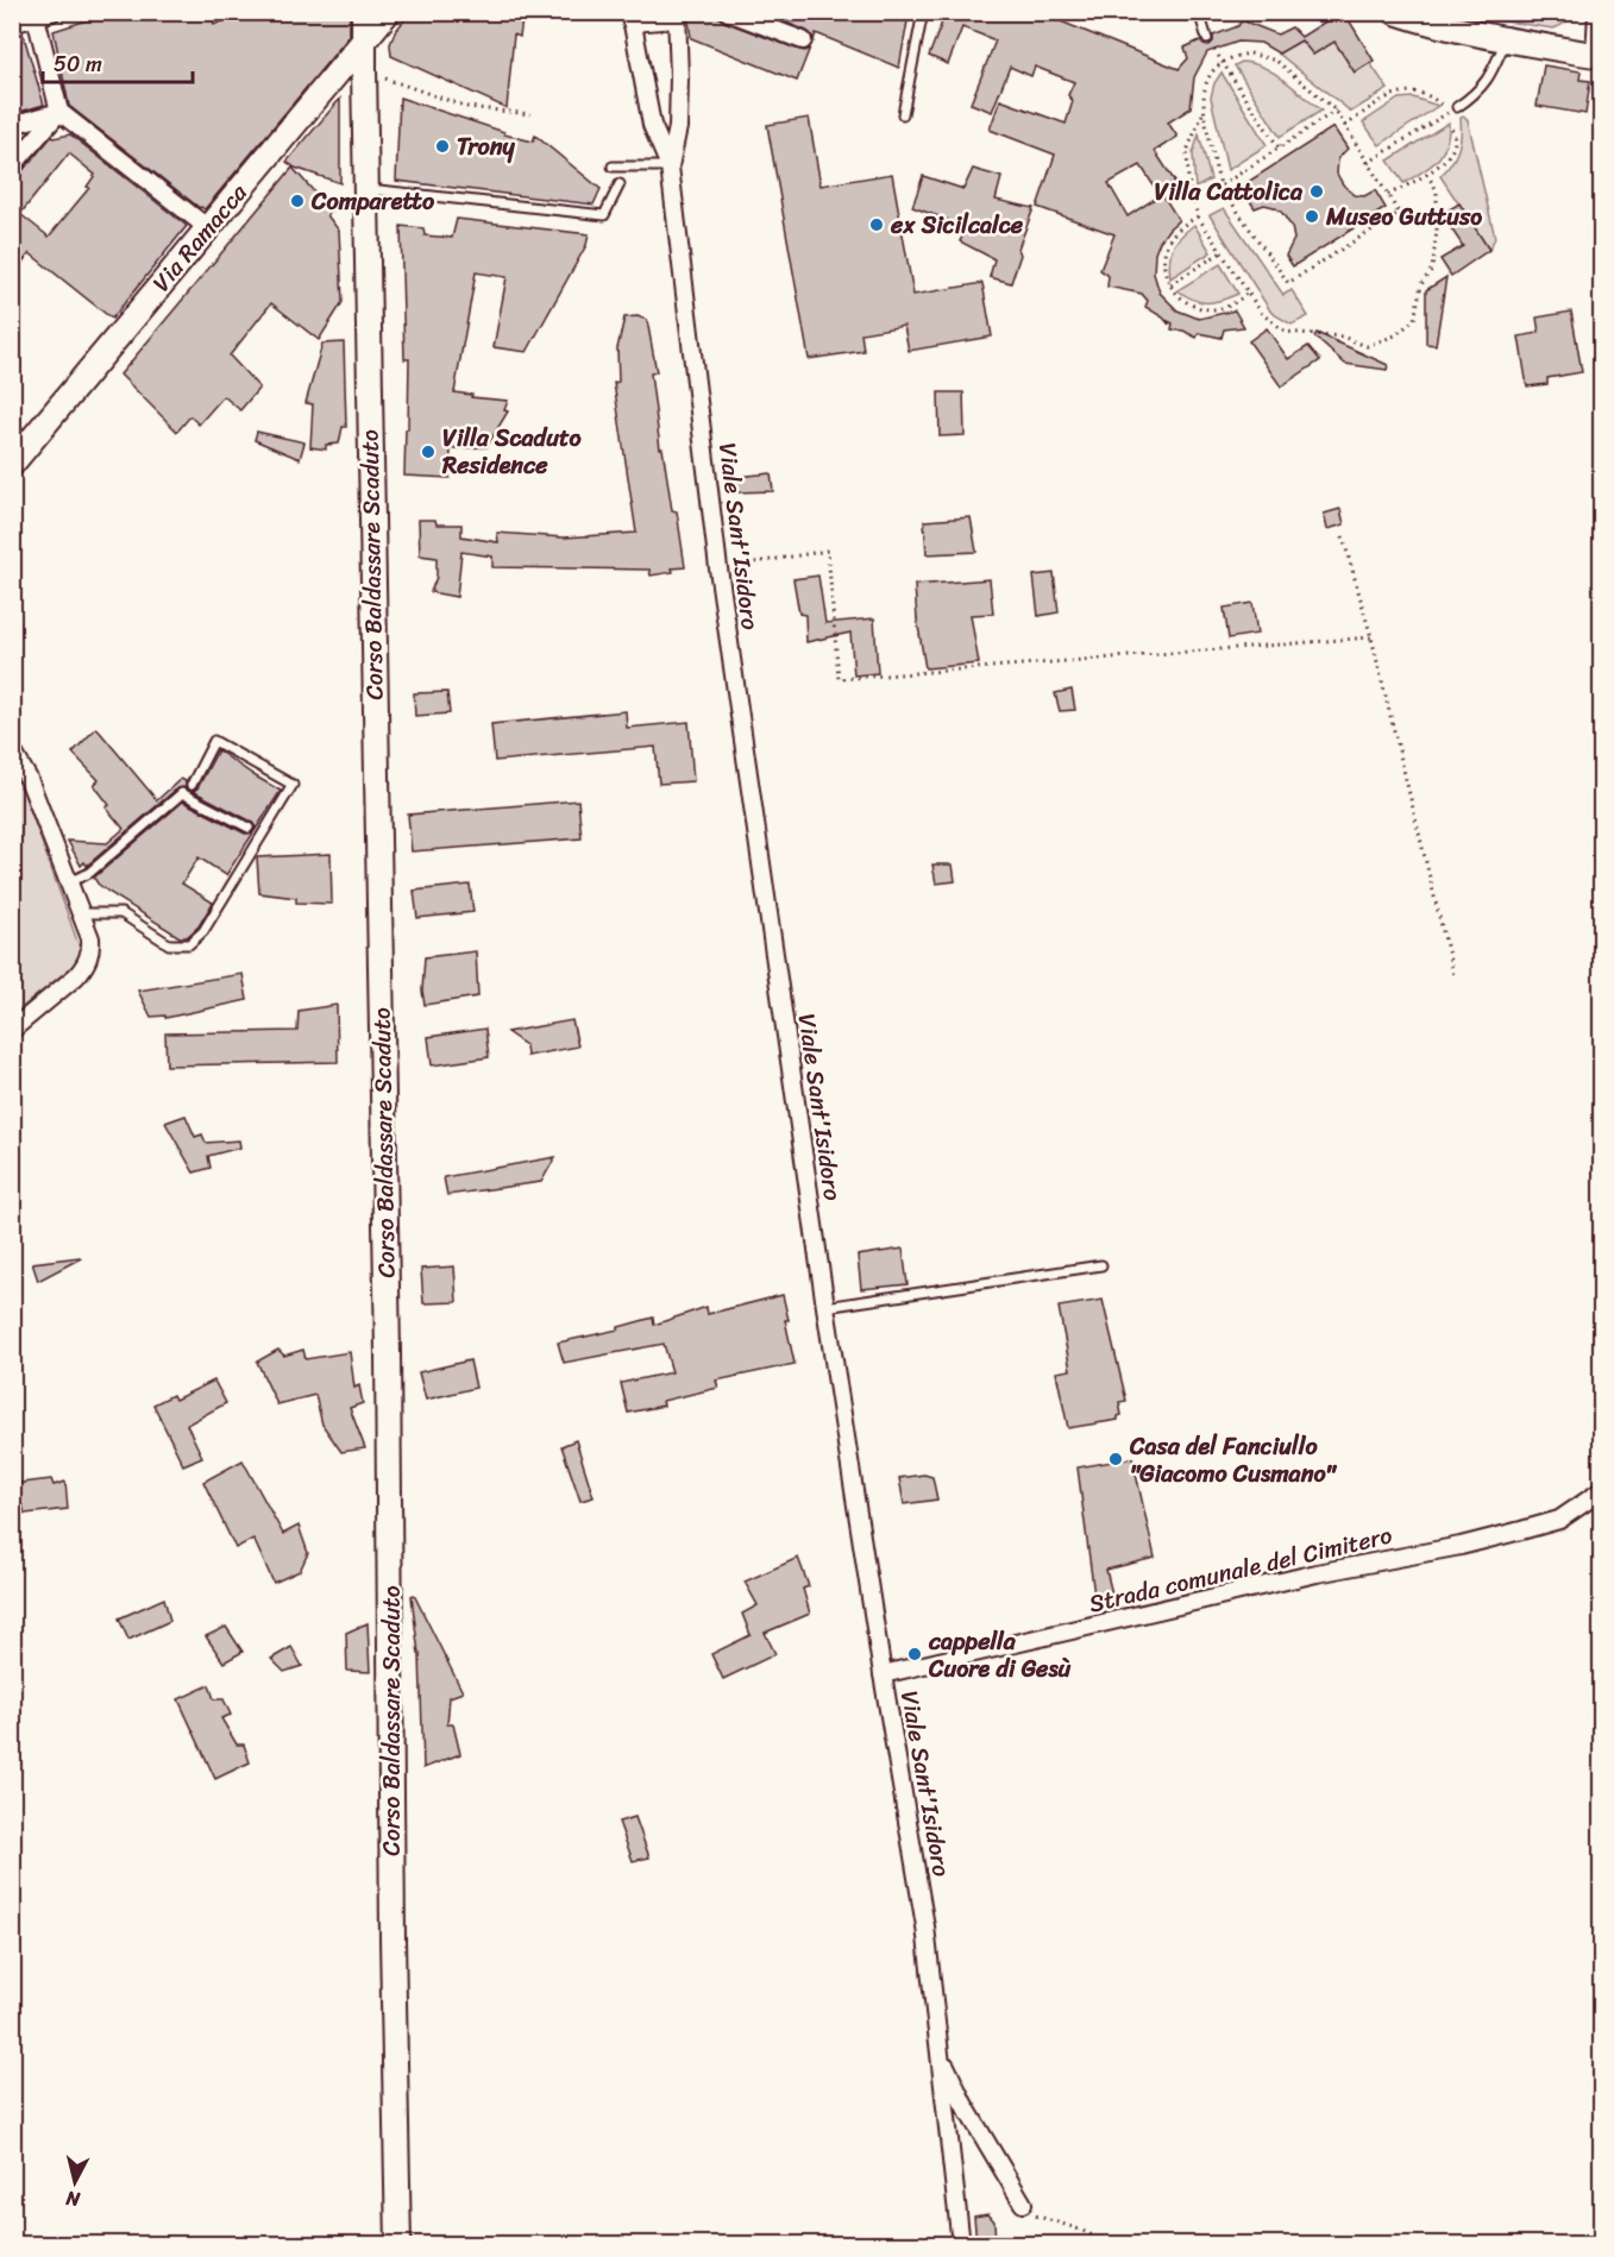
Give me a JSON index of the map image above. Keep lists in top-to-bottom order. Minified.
{"streets":{"street":["Via Ramacca","Viale Sant'Isidoro","Corso Baldassare Scaduto","Strada comunale del Cimitero"]},"crossings":[["Via Ramacca","Corso Baldassare Scaduto"],["Viale Sant'Isidoro","Strada comunale del Cimitero"]],"places":["Trony","Villa Cattolica","Comparetto","Museo Guttuso","ex Sicilcalce","Villa Scaduto Residence","Casa del Fanciullo \"Giacomo Cusmano\"","cappella Cuore di Gesù"],"scale_bar":"50 m","north":"bottom"}
